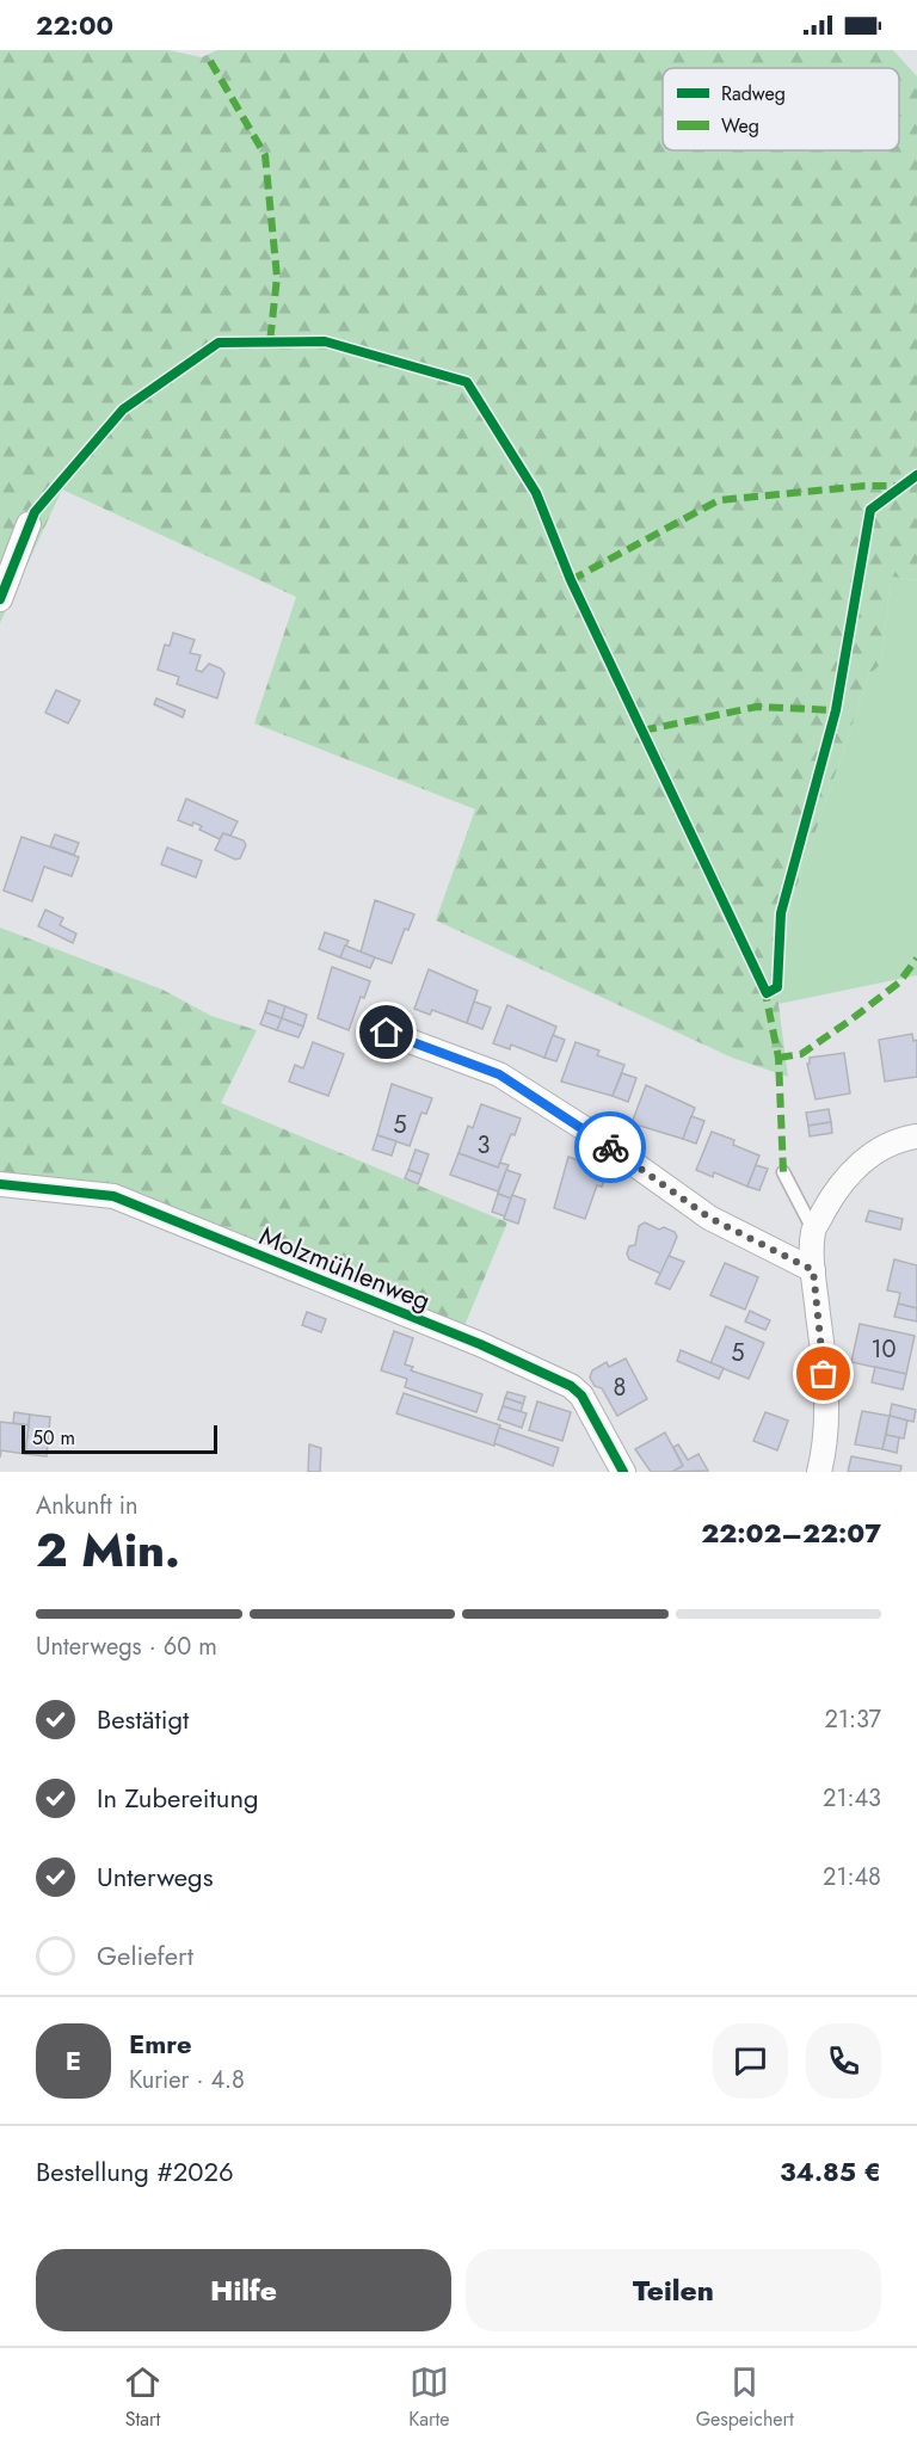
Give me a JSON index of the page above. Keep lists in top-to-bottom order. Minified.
{"streets":{"street":["Molzmühlenweg"]},"house_numbers":["5","3","10","5","8"],"legend":["Radweg","Weg"],"scale_bar":"50 m","page":{"status":"22:00","scale":"50 m","heading":["2 Min.","Ankunft in","22:02–22:07"],"panel":["Emre","Kurier · 4.8","Bestellung #2026","34.85 €"],"bar":"Unterwegs · 60 m","list":[["Bestätigt","21:37"],["In Zubereitung","21:43"],["Unterwegs","21:48"],"Geliefert"],"round":"E","buttons":["Hilfe","Teilen"],"tabs":["Start","Karte","Gespeichert"]}}
